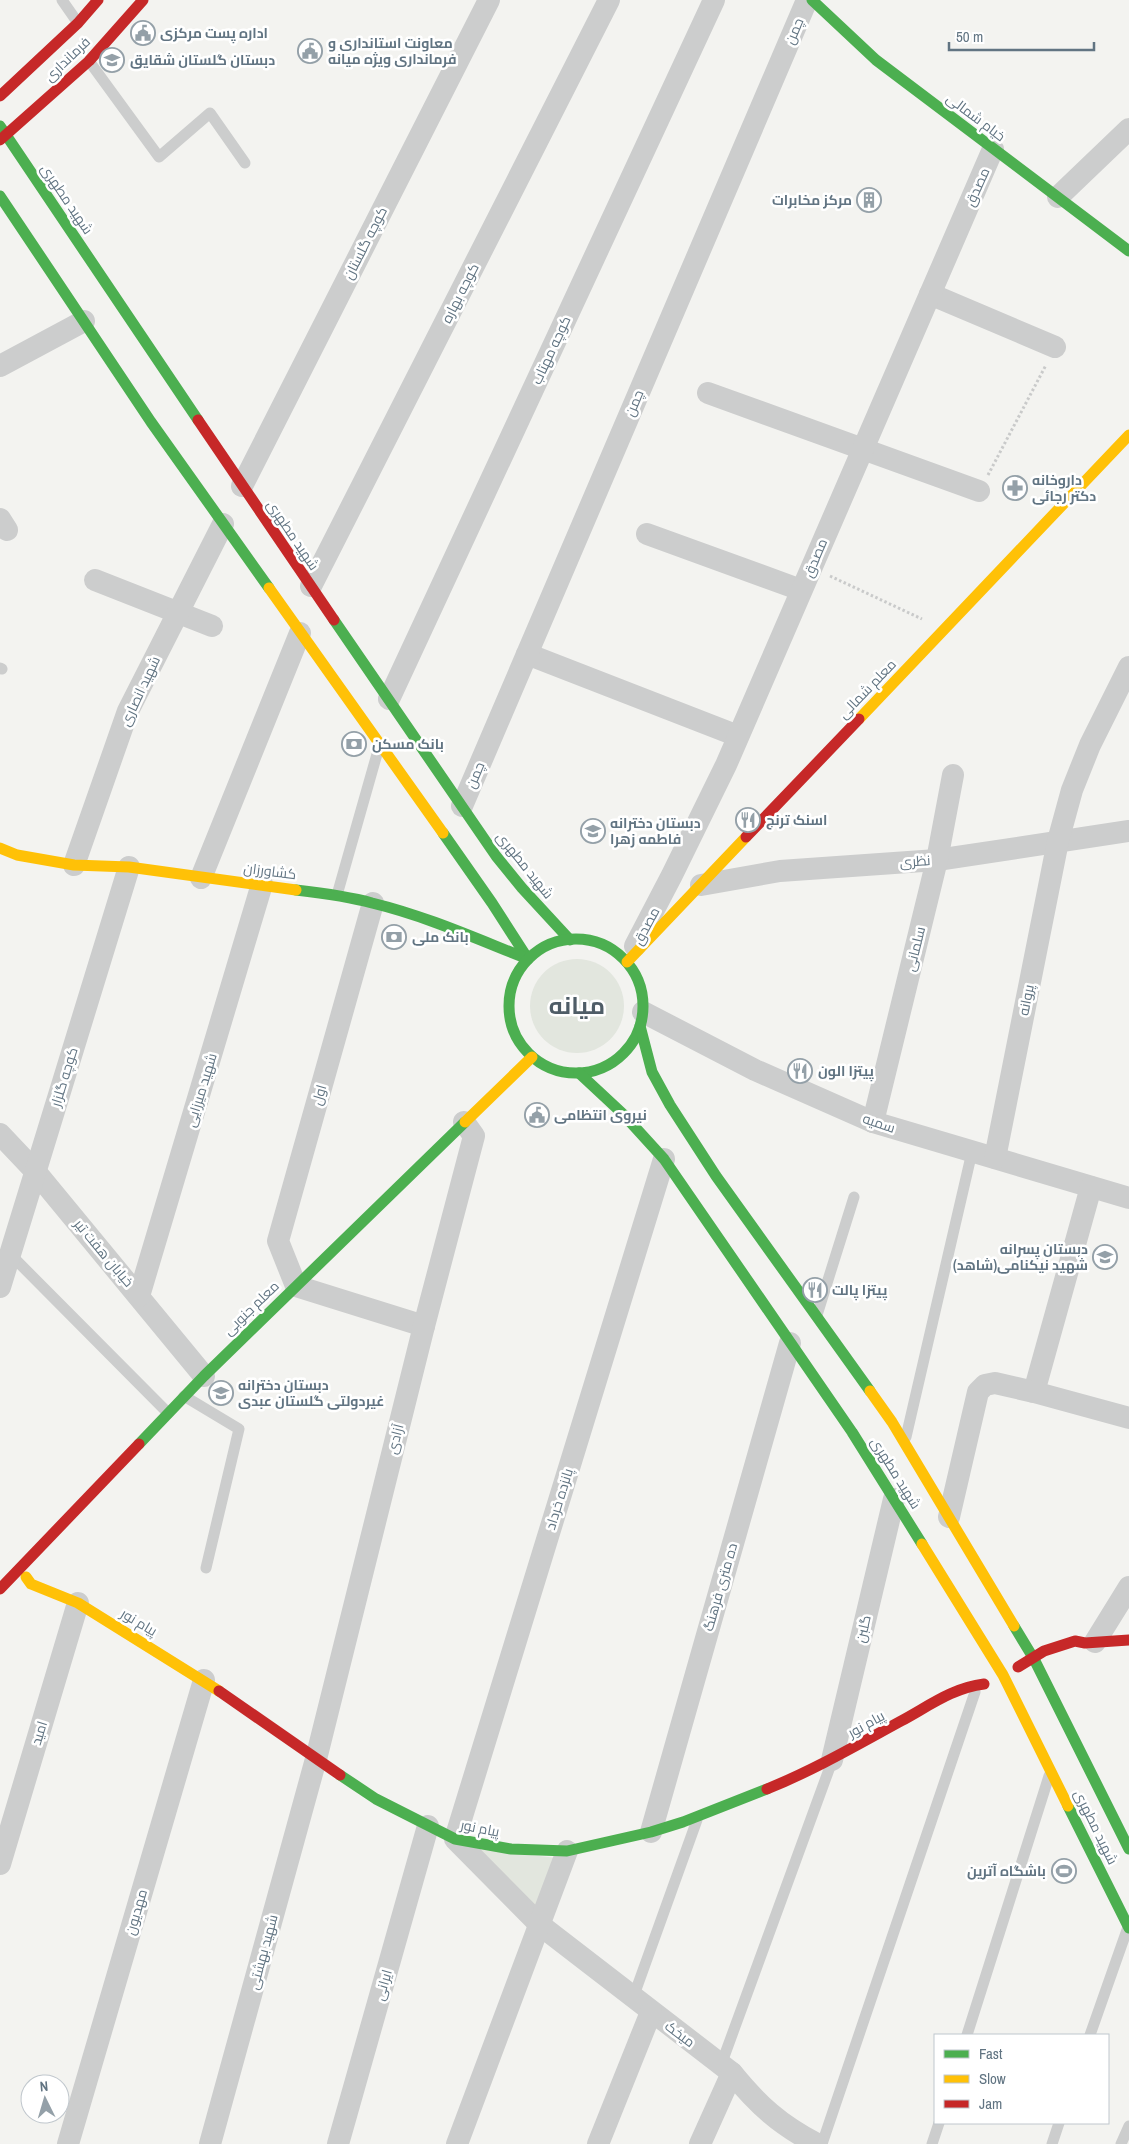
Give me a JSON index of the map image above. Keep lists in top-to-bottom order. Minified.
{"streets":{"main road":["فرمانداری","خیام شمالی","شهید مطهری","معلم شمالی","کشاورزان","معلم جنوبی","پیام نور"],"street":["چمن","مصدق","کوچه گلستان","کوچه بهاره","کوچه مهتاب","شهید انصاری","نظری","سلمانی","پروانه","کوچه گلزار","شهید میرزایی","اول","سمیه","خیابان هفت تیر","آزادی","پانزده خرداد","ده متری فرهنگ","گلبن","امید","مهدیون","شهید بهشتی","ایرانی","میخک"]},"crossings":[["چمن","شهید مطهری"],["فرمانداری","شهید مطهری"],["خیام شمالی","مصدق"],["مصدق","شهید مطهری"],["مصدق","معلم شمالی"],["مصدق","کشاورزان"],["مصدق","سمیه"],["مصدق","معلم جنوبی"],["شهید مطهری","کوچه گلستان"],["شهید مطهری","کوچه بهاره"],["شهید مطهری","کوچه مهتاب"],["شهید مطهری","معلم شمالی"],["شهید مطهری","کشاورزان"],["شهید مطهری","سمیه"],["شهید مطهری","معلم جنوبی"],["شهید مطهری","پانزده خرداد"],["شهید مطهری","ده متری فرهنگ"],["شهید مطهری","گلبن"],["معلم شمالی","نظری"],["معلم شمالی","کشاورزان"],["معلم شمالی","سمیه"],["معلم شمالی","معلم جنوبی"],["شهید انصاری","کشاورزان"],["نظری","سلمانی"],["نظری","پروانه"],["کشاورزان","کوچه گلزار"],["کشاورزان","شهید میرزایی"],["کشاورزان","اول"],["کشاورزان","سمیه"],["کشاورزان","معلم جنوبی"],["سلمانی","سمیه"],["پروانه","سمیه"],["کوچه گلزار","خیابان هفت تیر"],["شهید میرزایی","خیابان هفت تیر"],["اول","معلم جنوبی"],["سمیه","معلم جنوبی"],["خیابان هفت تیر","معلم جنوبی"],["معلم جنوبی","آزادی"],["معلم جنوبی","پیام نور"],["آزادی","پیام نور"],["آزادی","شهید بهشتی"],["پانزده خرداد","پیام نور"],["پانزده خرداد","میخک"],["ده متری فرهنگ","پیام نور"],["پیام نور","گلبن"],["پیام نور","امید"],["پیام نور","مهدیون"],["پیام نور","شهید بهشتی"],["پیام نور","ایرانی"],["پیام نور","میخک"]],"districts":["میانه"],"places":{"public building":["اداره پست مرکزی","معاونت استانداری و فرمانداری ویژه میانه","نیروی انتظامی"],"school or university":["دبستان گلستان شقایق","دبستان دخترانه فاطمه زهرا","دبستان پسرانه شهید نیکنامی(شاهد)","دبستان دخترانه غیردولتی گلستان عبدی"],"building":["مرکز مخابرات"],"pharmacy":["داروخانه دکتر رجائی"],"bank":["بانک مسکن","بانک ملی"],"restaurant":["اسنک ترنج","پیتزا الون","پیتزا پالت"],"sports":["باشگاه آترین"]},"legend":["Fast","Slow","Jam"],"scale_bar":"50 m","north":"top"}
